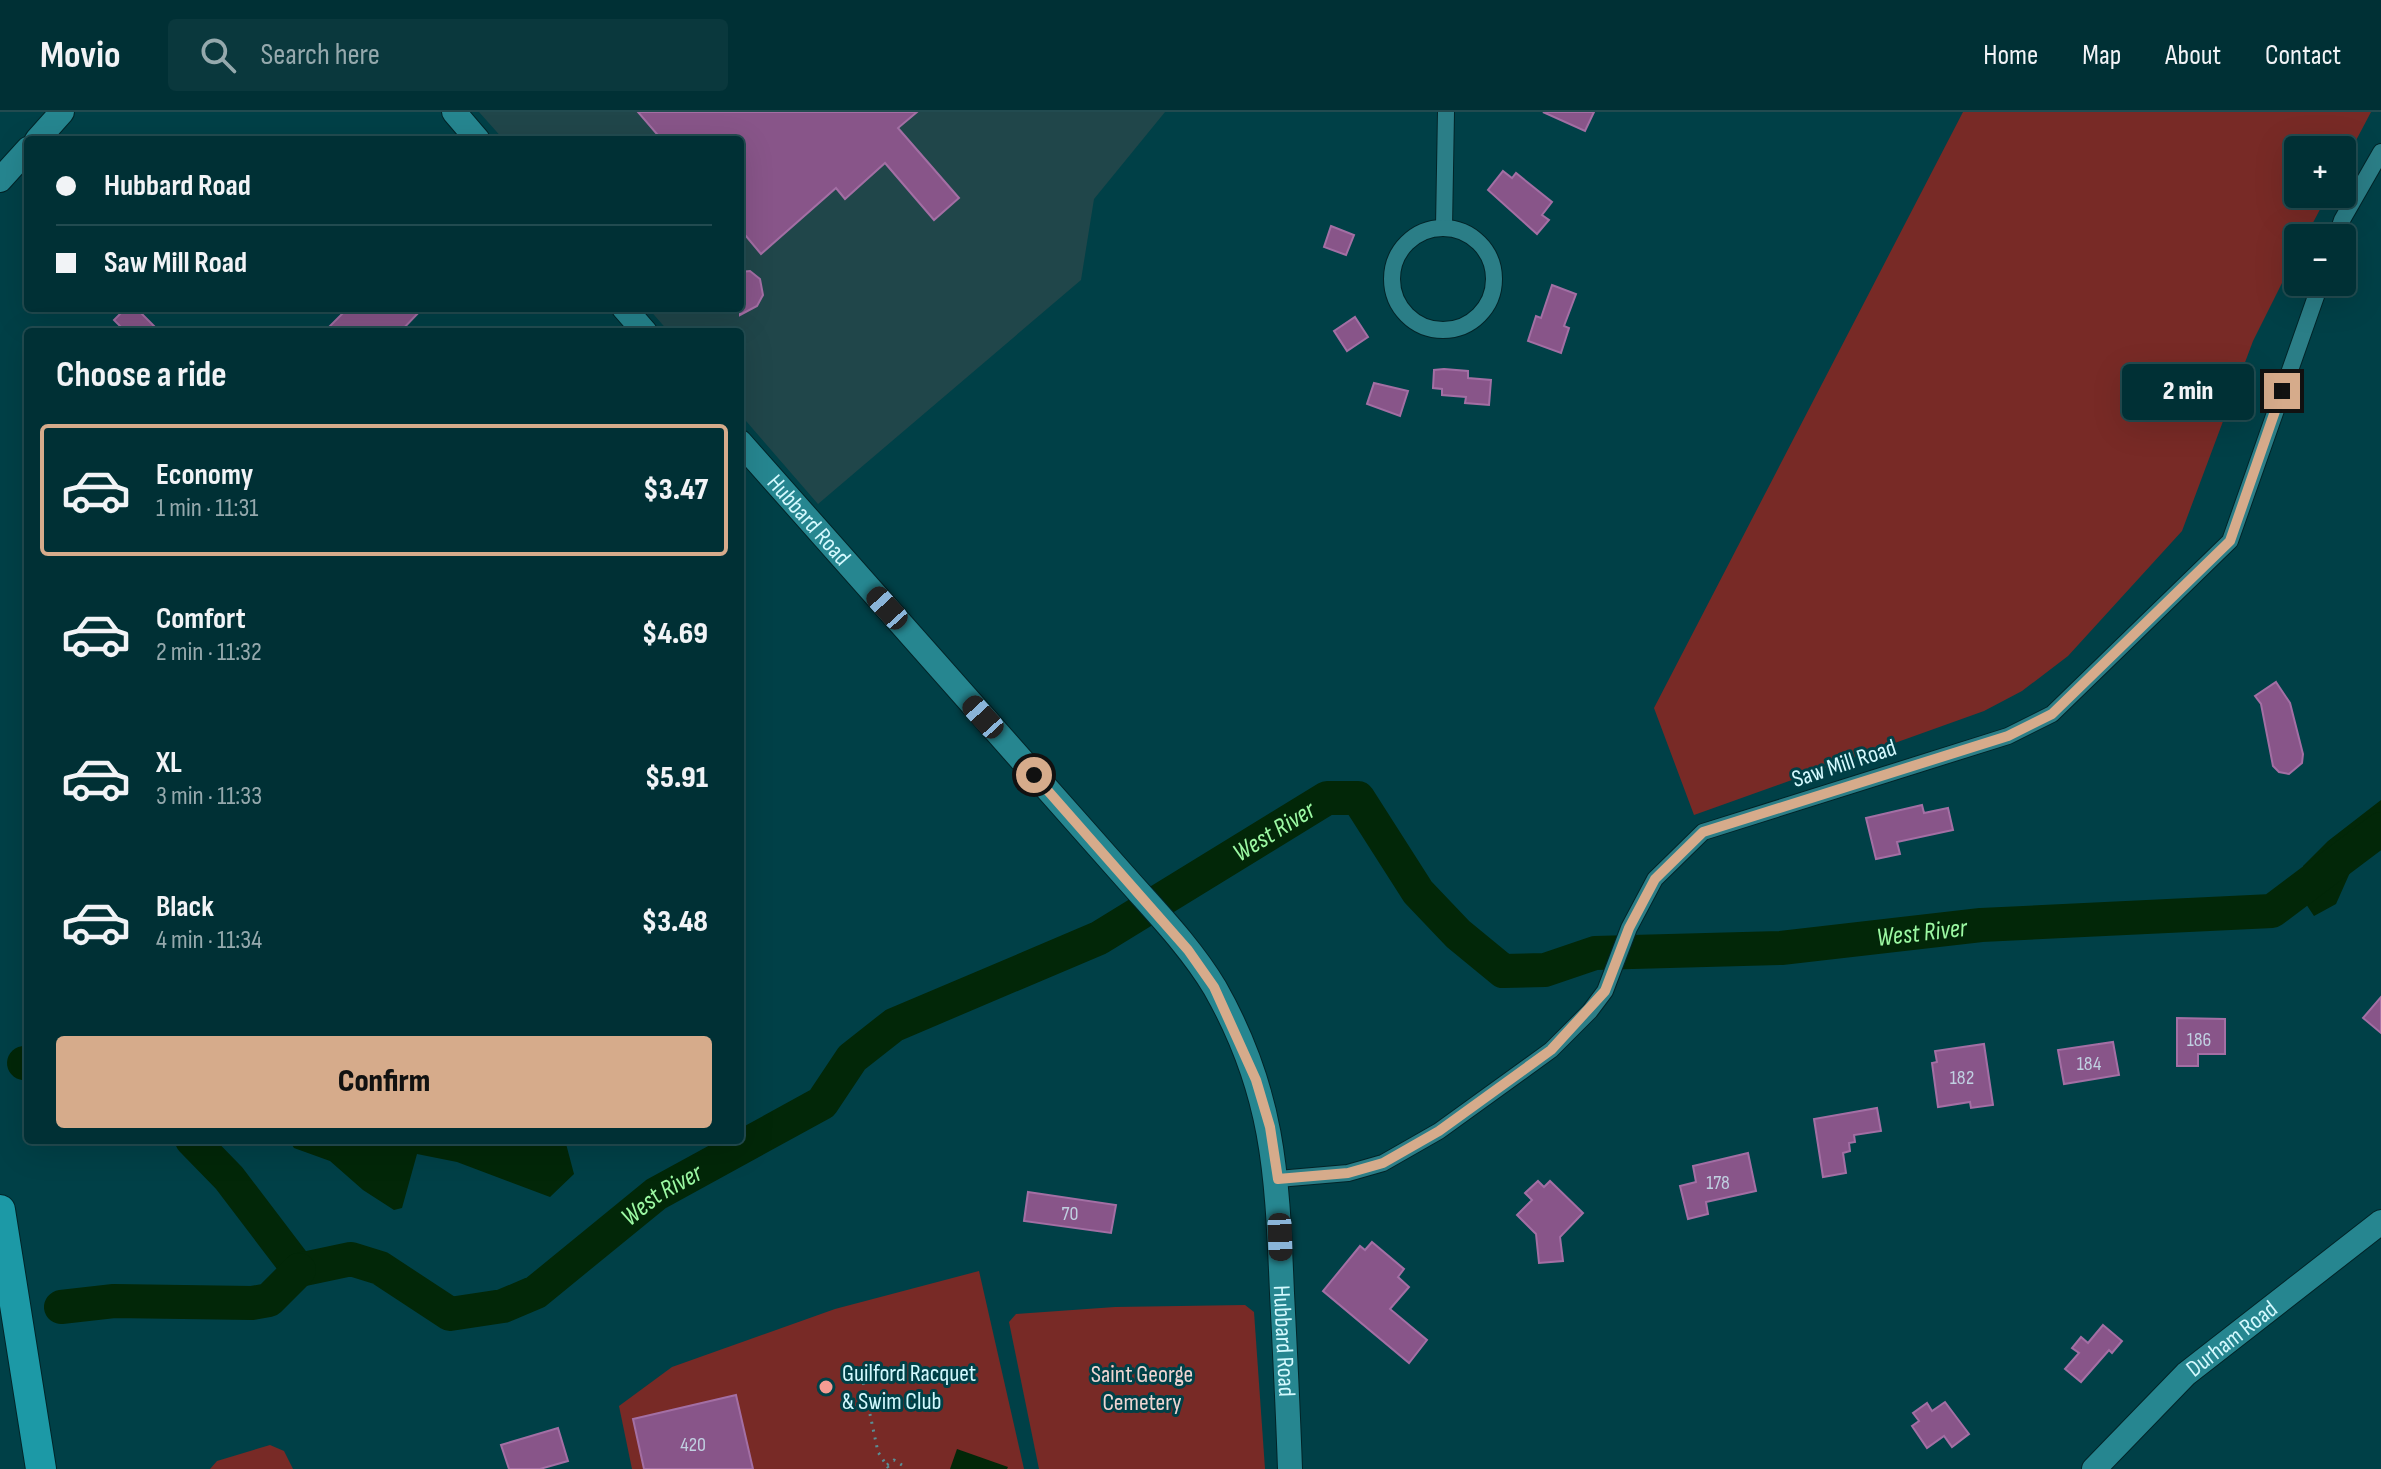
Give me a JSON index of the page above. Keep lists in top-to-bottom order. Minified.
{"streets":{"street":["Hubbard Road","Saw Mill Road","Durham Road"]},"crossings":[["Hubbard Road","Saw Mill Road"]],"water":["West River"],"parks":["Saint George Cemetery"],"places":["Guilford Racquet & Swim Club"],"house_numbers":["186","184","182","178","70","420"],"page":{"header":"Movio","search":"Search here","nav":["Home","Map","About","Contact"],"map_buttons":["+","−"],"banner":["Hubbard Road","Saw Mill Road"],"heading":"Choose a ride","bubble":"2 min","list":[{"name":"Economy","note":"1 min · 11:31","value":"$3.47"},{"name":"Comfort","note":"2 min · 11:32","value":"$4.69"},{"name":"XL","note":"3 min · 11:33","value":"$5.91"},{"name":"Black","note":"4 min · 11:34","value":"$3.48"}],"buttons":"Confirm"}}
